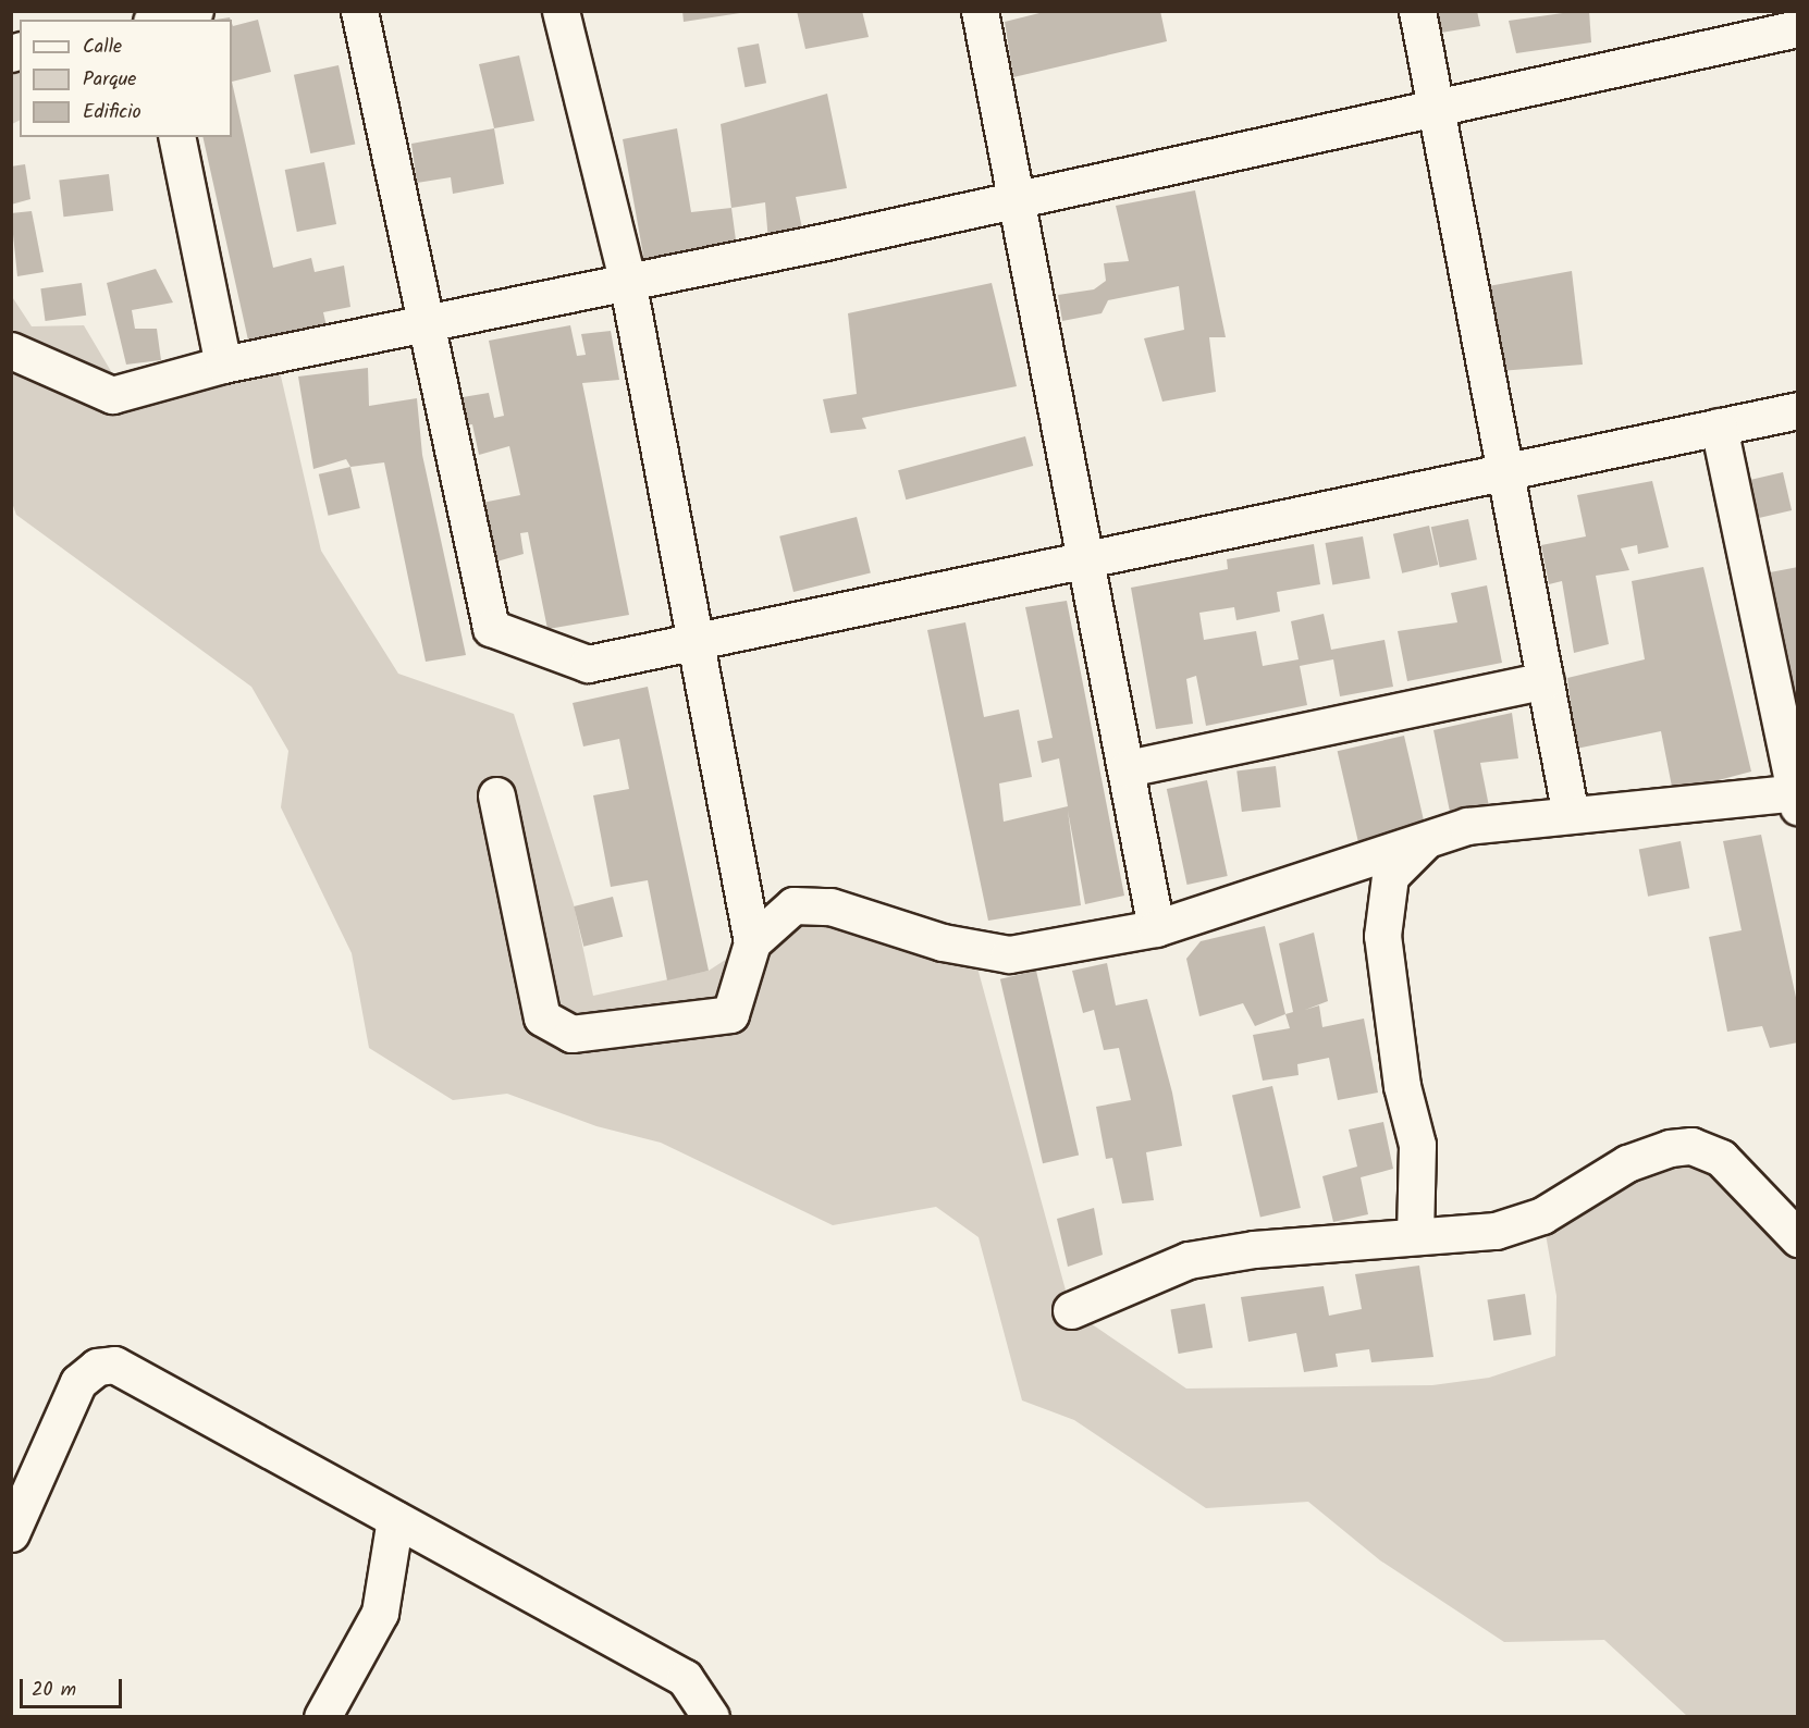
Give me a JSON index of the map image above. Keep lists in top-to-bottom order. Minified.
{"legend":["Calle","Parque","Edificio"],"scale_bar":"20 m"}
